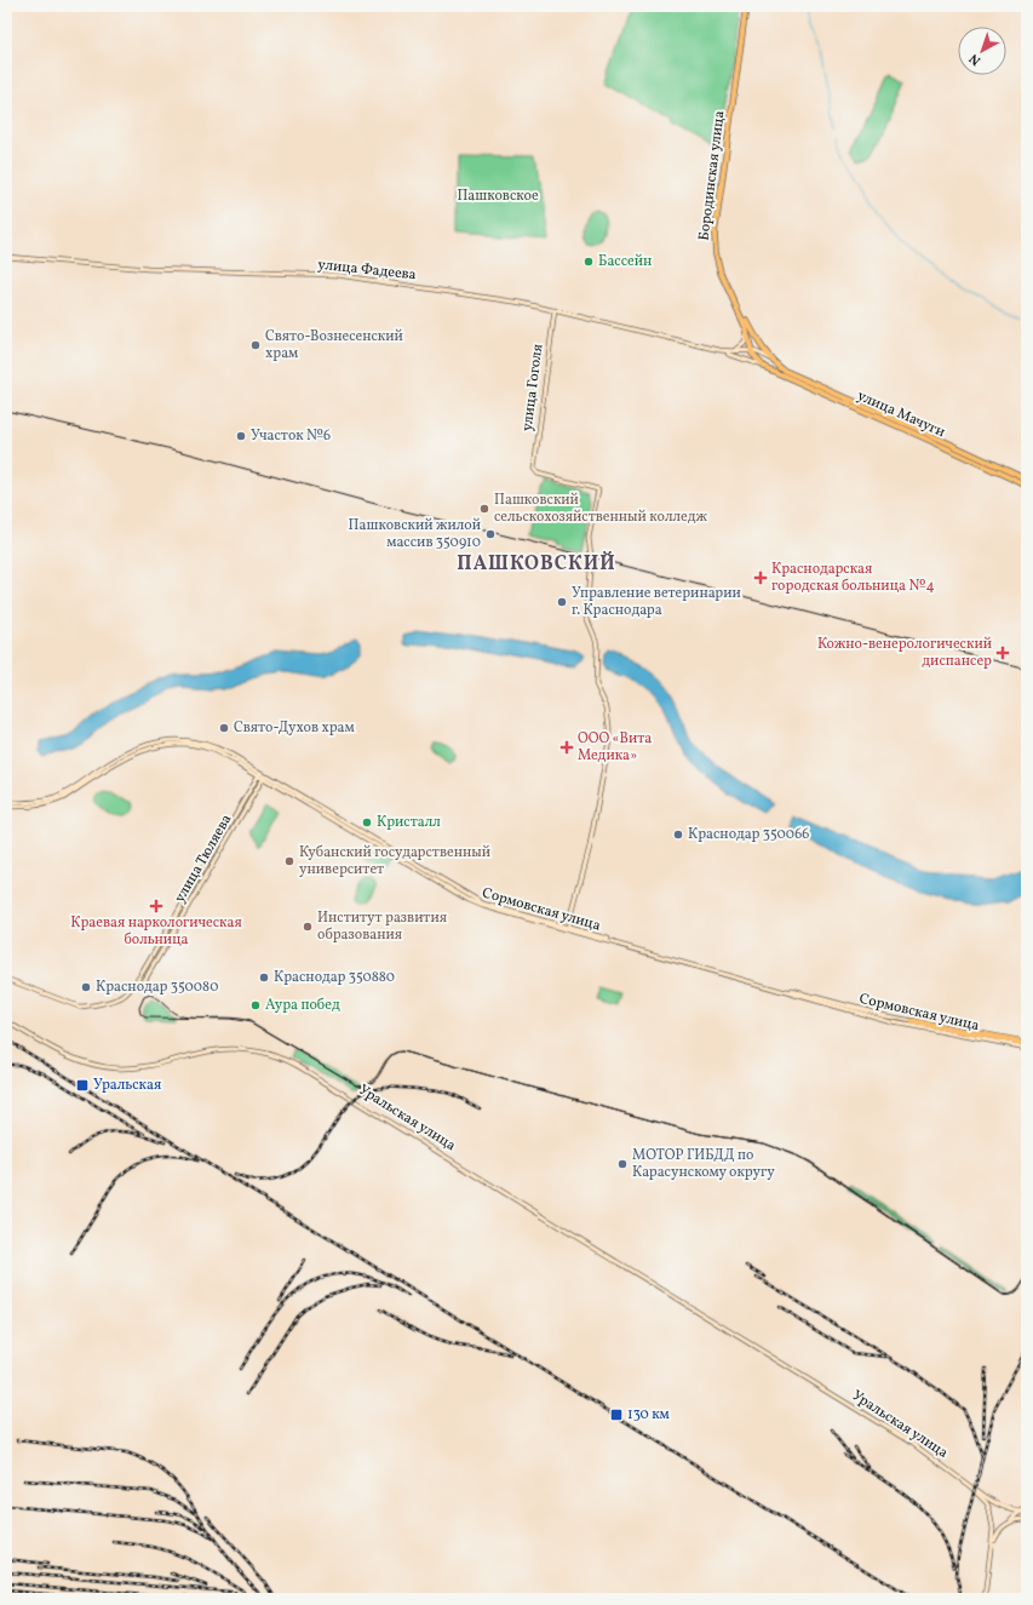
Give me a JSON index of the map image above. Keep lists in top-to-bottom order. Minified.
{"streets":{"highway":["Сормовская улица"],"main road":["Бородинская улица","улица Фадеева","улица Гоголя","улица Мачуги","улица Тюляева","Уральская улица"]},"crossings":[["Бородинская улица","улица Мачуги"],["улица Фадеева","улица Гоголя"],["улица Гоголя","Сормовская улица"],["улица Тюляева","Сормовская улица"]],"districts":["ПАШКОВСКИЙ"],"parks":["Пашковское"],"places":{"other":["Бассейн","Свято-Вознесенский храм","Участок №6","Пашковский сельскохозяйственный колледж","Пашковский жилой массив 350910","Управление ветеринарии г. Краснодара","Свято-Духов храм","Кристалл","Краснодар 350066","Кубанский государственный университет","Институт развития образования","Краснодар 350880","Краснодар 350080","Аура побед","МОТОР ГИБДД по Карасунскому округу"],"health":["Краснодарская городская больница №4","Кожно-венерологический диспансер","ООО «Вита Медика»","Краевая наркологическая больница"],"transit":["Уральская","130 км"]},"north":"bottom left"}
